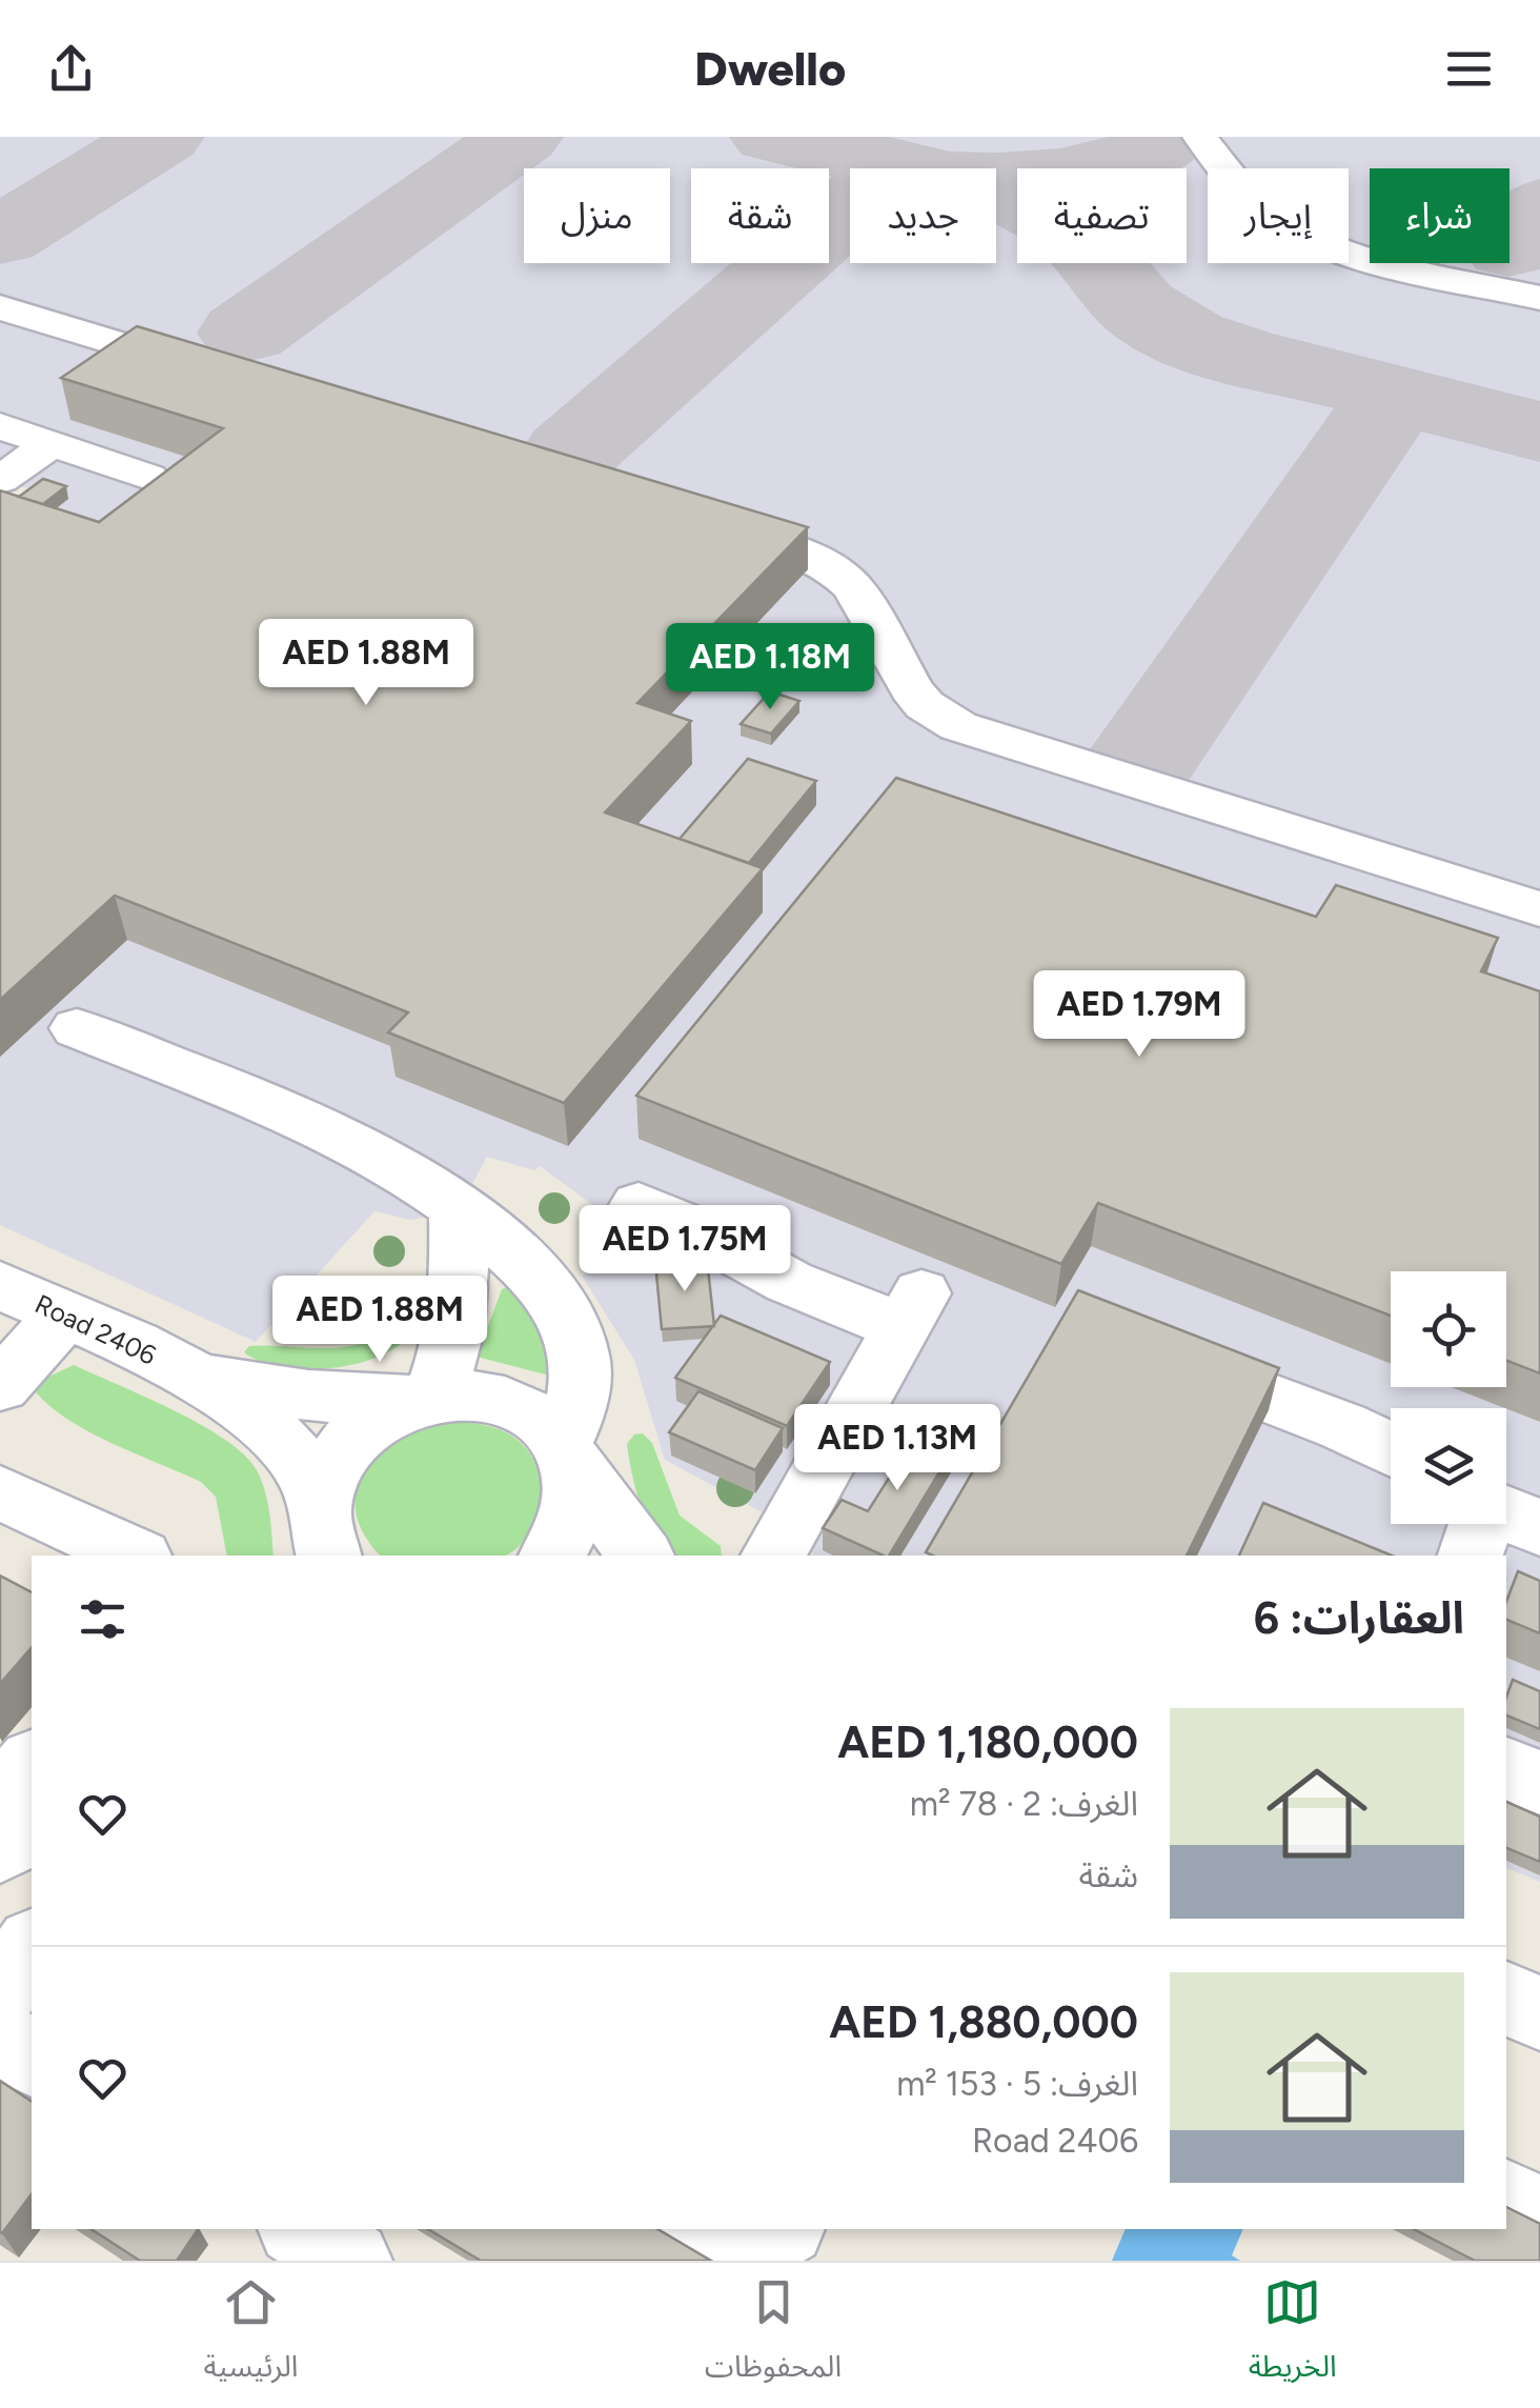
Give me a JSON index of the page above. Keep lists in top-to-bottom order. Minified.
{"streets":{"street":["Road 2406"]},"page":{"header":"Dwello","chip":["شراء","إيجار","تصفية","جديد","شقة","منزل"],"price":["AED 1.88M","AED 1.18M","AED 1.79M","AED 1.75M","AED 1.88M","AED 1.13M"],"heading":"العقارات: 6","list":[{"name":"AED 1,180,000","note":"الغرف: 2 · 78 m² · شقة"},{"name":"AED 1,880,000","note":"الغرف: 5 · 153 m² · Road 2406"}],"tabs":["الخريطة","المحفوظات","الرئيسية"]}}
